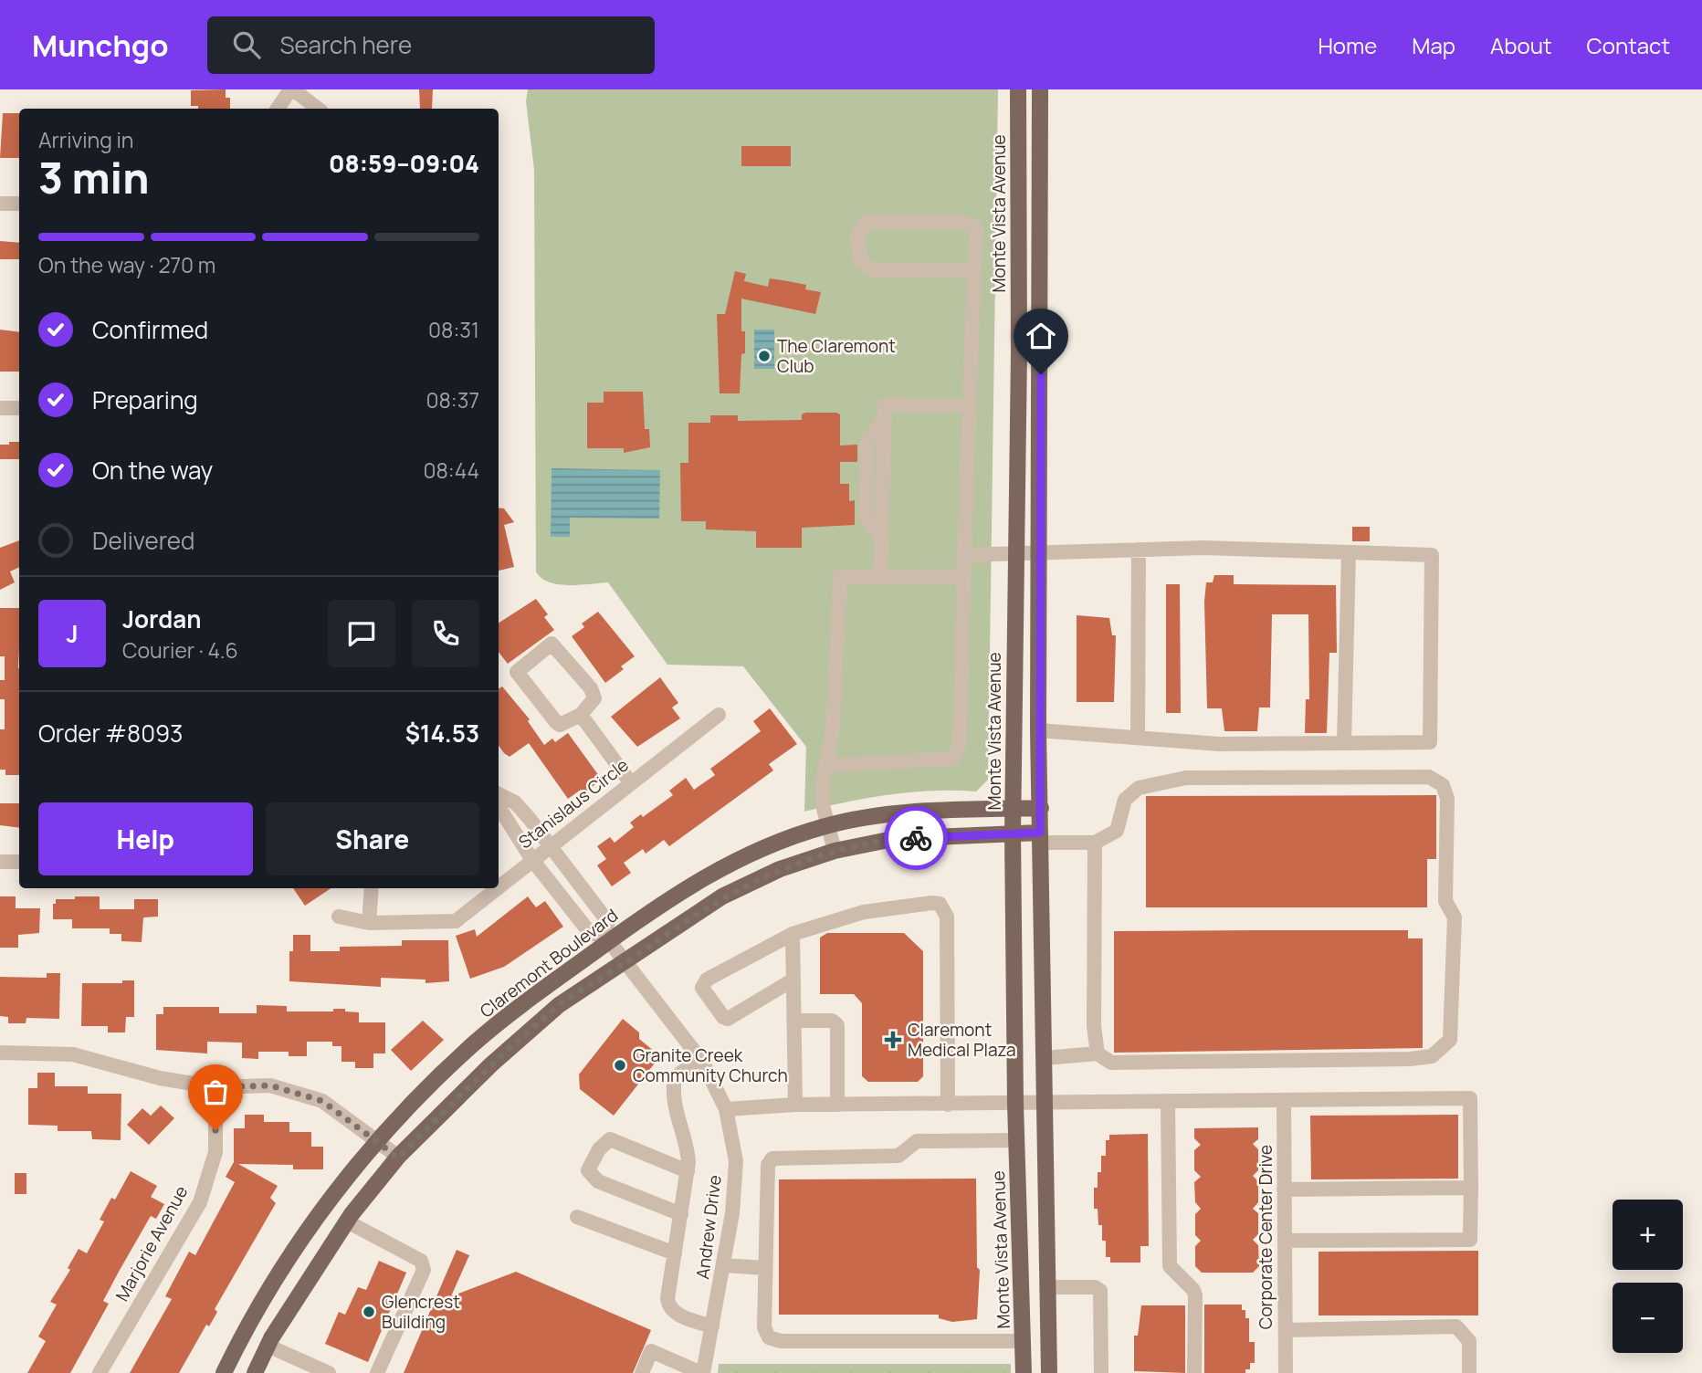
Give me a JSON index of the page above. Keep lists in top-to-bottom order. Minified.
{"streets":{"main road":["Monte Vista Avenue","Claremont Boulevard"],"street":["Stanislaus Circle","Andrew Drive","Corporate Center Drive","Marjorie Avenue"]},"crossings":[["Monte Vista Avenue","Claremont Boulevard"],["Claremont Boulevard","Andrew Drive"]],"places":{"other":["The Claremont Club","Granite Creek Community Church","Glencrest Building"],"health":["Claremont Medical Plaza"]},"page":{"header":"Munchgo","search":"Search here","nav":["Home","Map","About","Contact"],"heading":["3 min","Arriving in","08:59–09:04"],"panel":["Jordan","Courier · 4.6","Order #8093","$14.53"],"bar":"On the way · 270 m","list":[["Confirmed","08:31"],["Preparing","08:37"],["On the way","08:44"],"Delivered"],"round":"J","buttons":["Help","Share"],"map_buttons":["+","−"]}}
